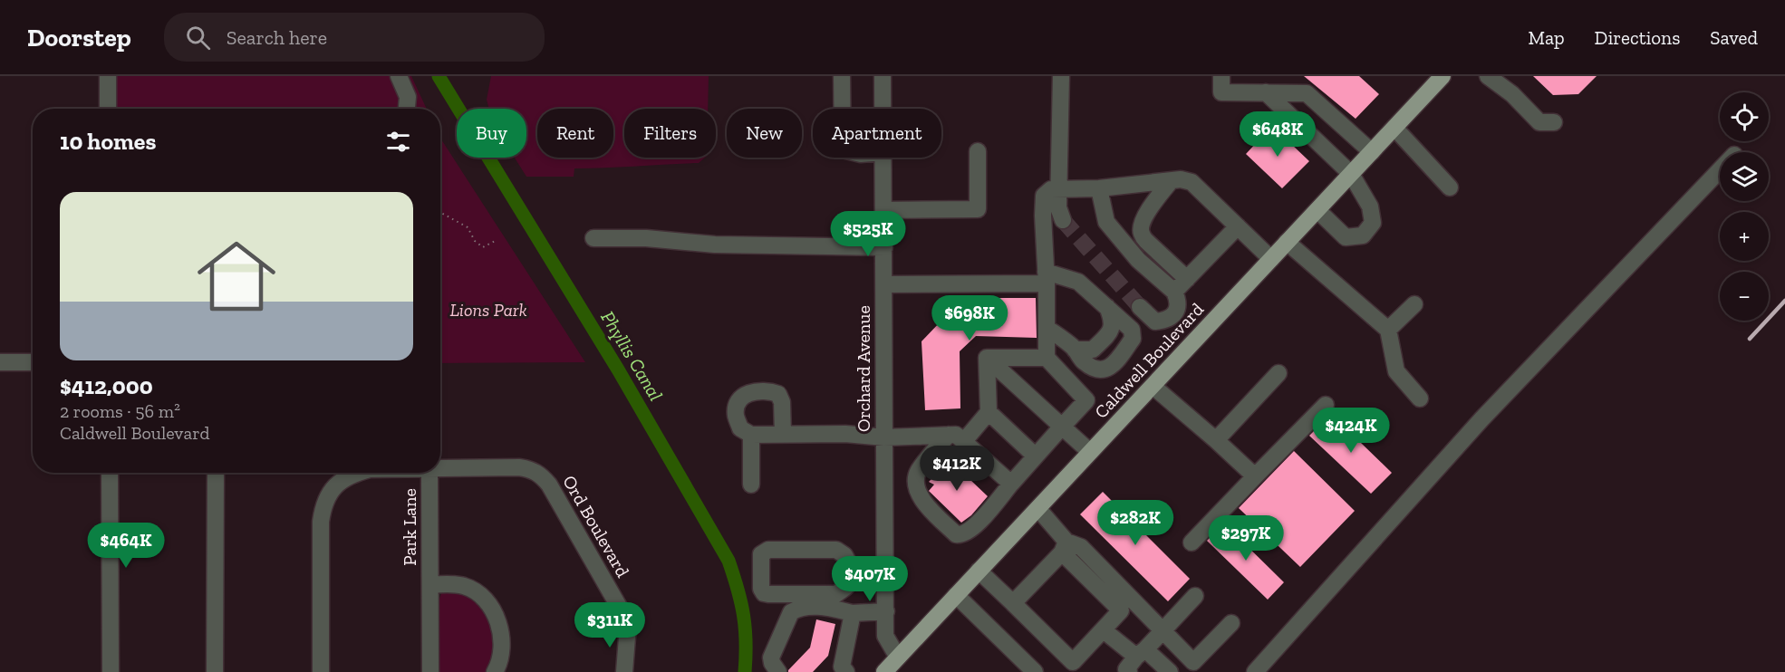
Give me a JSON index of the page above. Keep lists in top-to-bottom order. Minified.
{"streets":{"main road":["Caldwell Boulevard"],"street":["Orchard Avenue","Ord Boulevard","Park Lane"]},"crossings":[["Caldwell Boulevard","Orchard Avenue"]],"water":["Phyllis Canal"],"parks":["Lions Park"],"page":{"header":"Doorstep","search":"Search here","nav":["Map","Directions","Saved"],"map_buttons":["+","−"],"chip":["Buy","Rent","Filters","New","Apartment"],"heading":"10 homes","price":["$648K","$525K","$698K","$424K","$412K","$282K","$297K","$464K","$407K","$311K"],"list":[{"name":"$412,000","note":"2 rooms · 56 m² · Caldwell Boulevard"}]}}
